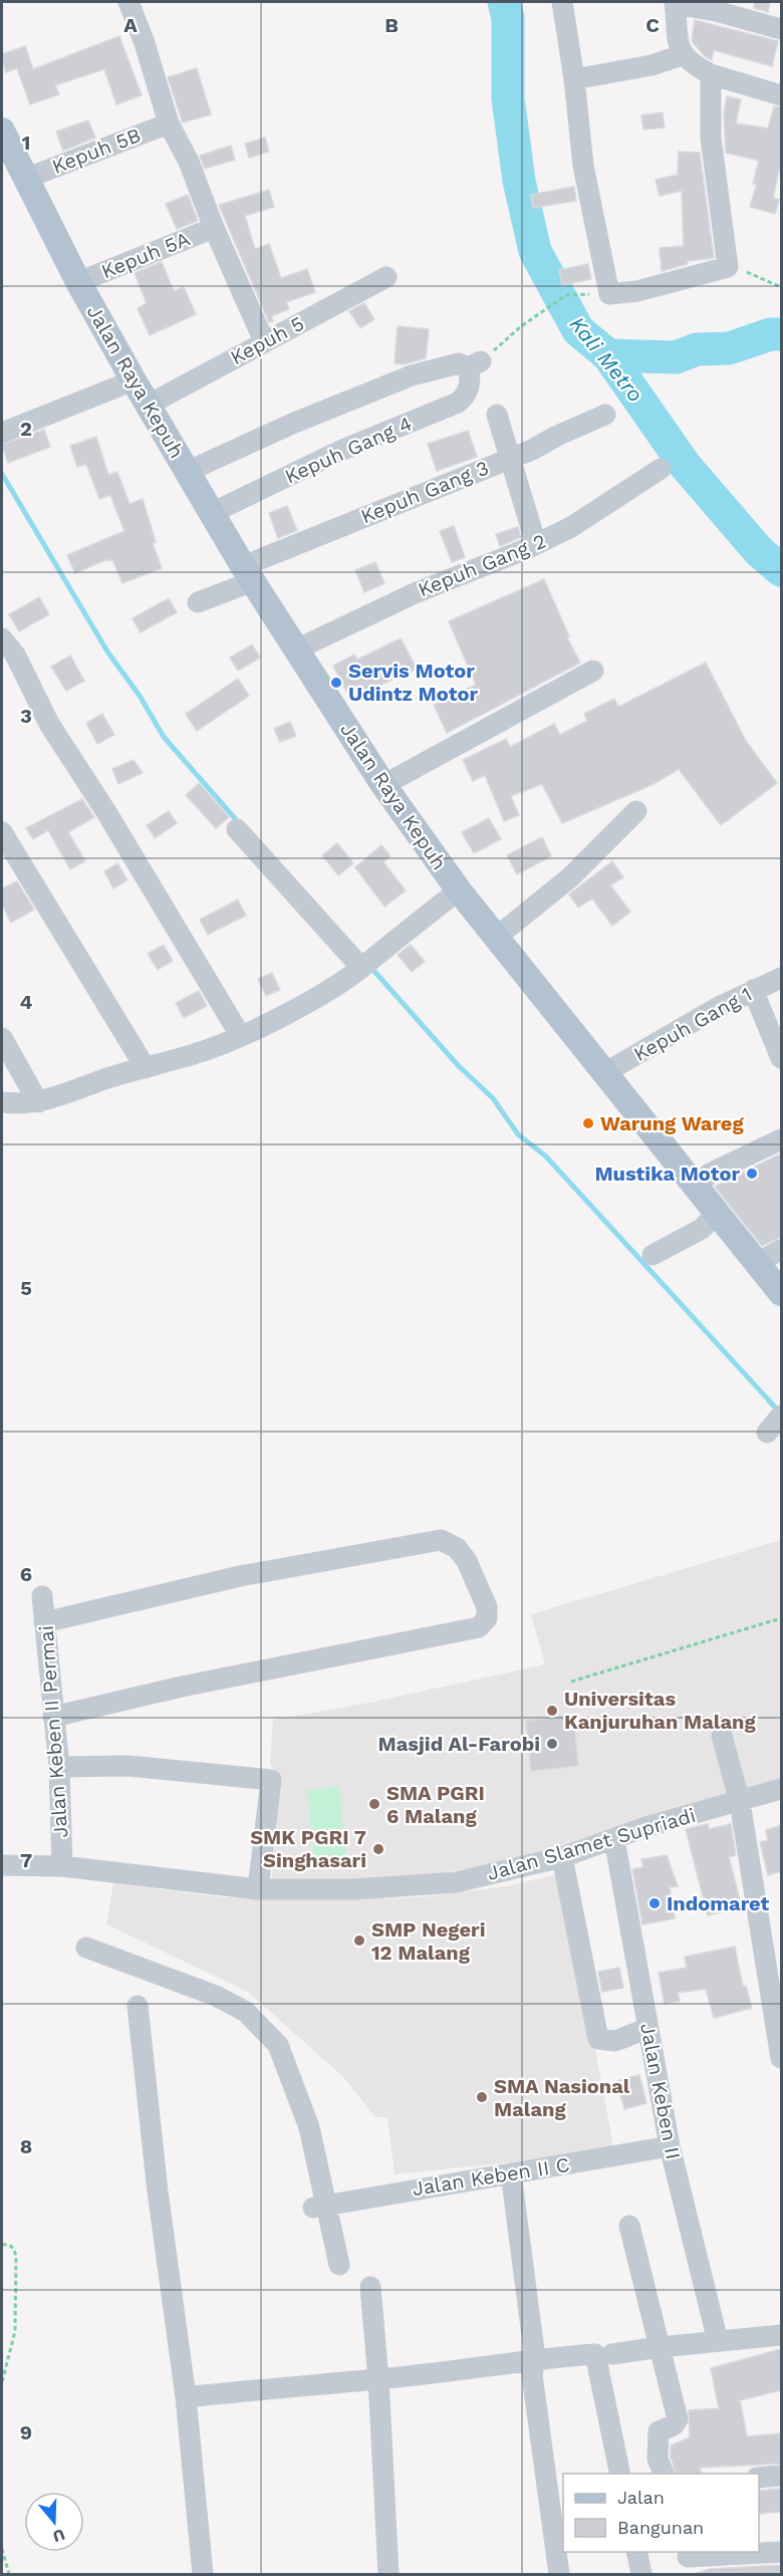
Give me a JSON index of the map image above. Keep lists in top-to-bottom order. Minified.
{"streets":{"main road":["Jalan Raya Kepuh"],"street":["Kepuh 5B","Kepuh 5A","Kepuh 5","Kepuh Gang 4","Kepuh Gang 3","Kepuh Gang 2","Kepuh Gang 1","Jalan Keben II Permai","Jalan Slamet Supriadi","Jalan Keben II","Jalan Keben II C"]},"crossings":[["Kepuh 5B","Jalan Raya Kepuh"],["Kepuh 5A","Jalan Raya Kepuh"],["Kepuh 5","Jalan Raya Kepuh"],["Jalan Raya Kepuh","Kepuh Gang 4"],["Jalan Raya Kepuh","Kepuh Gang 3"],["Jalan Raya Kepuh","Kepuh Gang 2"],["Jalan Raya Kepuh","Kepuh Gang 1"],["Jalan Keben II Permai","Jalan Slamet Supriadi"],["Jalan Slamet Supriadi","Jalan Keben II"],["Jalan Keben II","Jalan Keben II C"]],"water":["Kali Metro"],"places":["Servis Motor Udintz Motor","Warung Wareg","Mustika Motor","Universitas Kanjuruhan Malang","Masjid Al-Farobi","SMA PGRI 6 Malang","SMK PGRI 7 Singhasari","Indomaret","SMP Negeri 12 Malang","SMA Nasional Malang"],"legend":["Jalan","Bangunan"],"north":"bottom","grid":{"columns":["A","B","C"],"rows":["1","2","3","4","5","6","7","8","9"]}}
